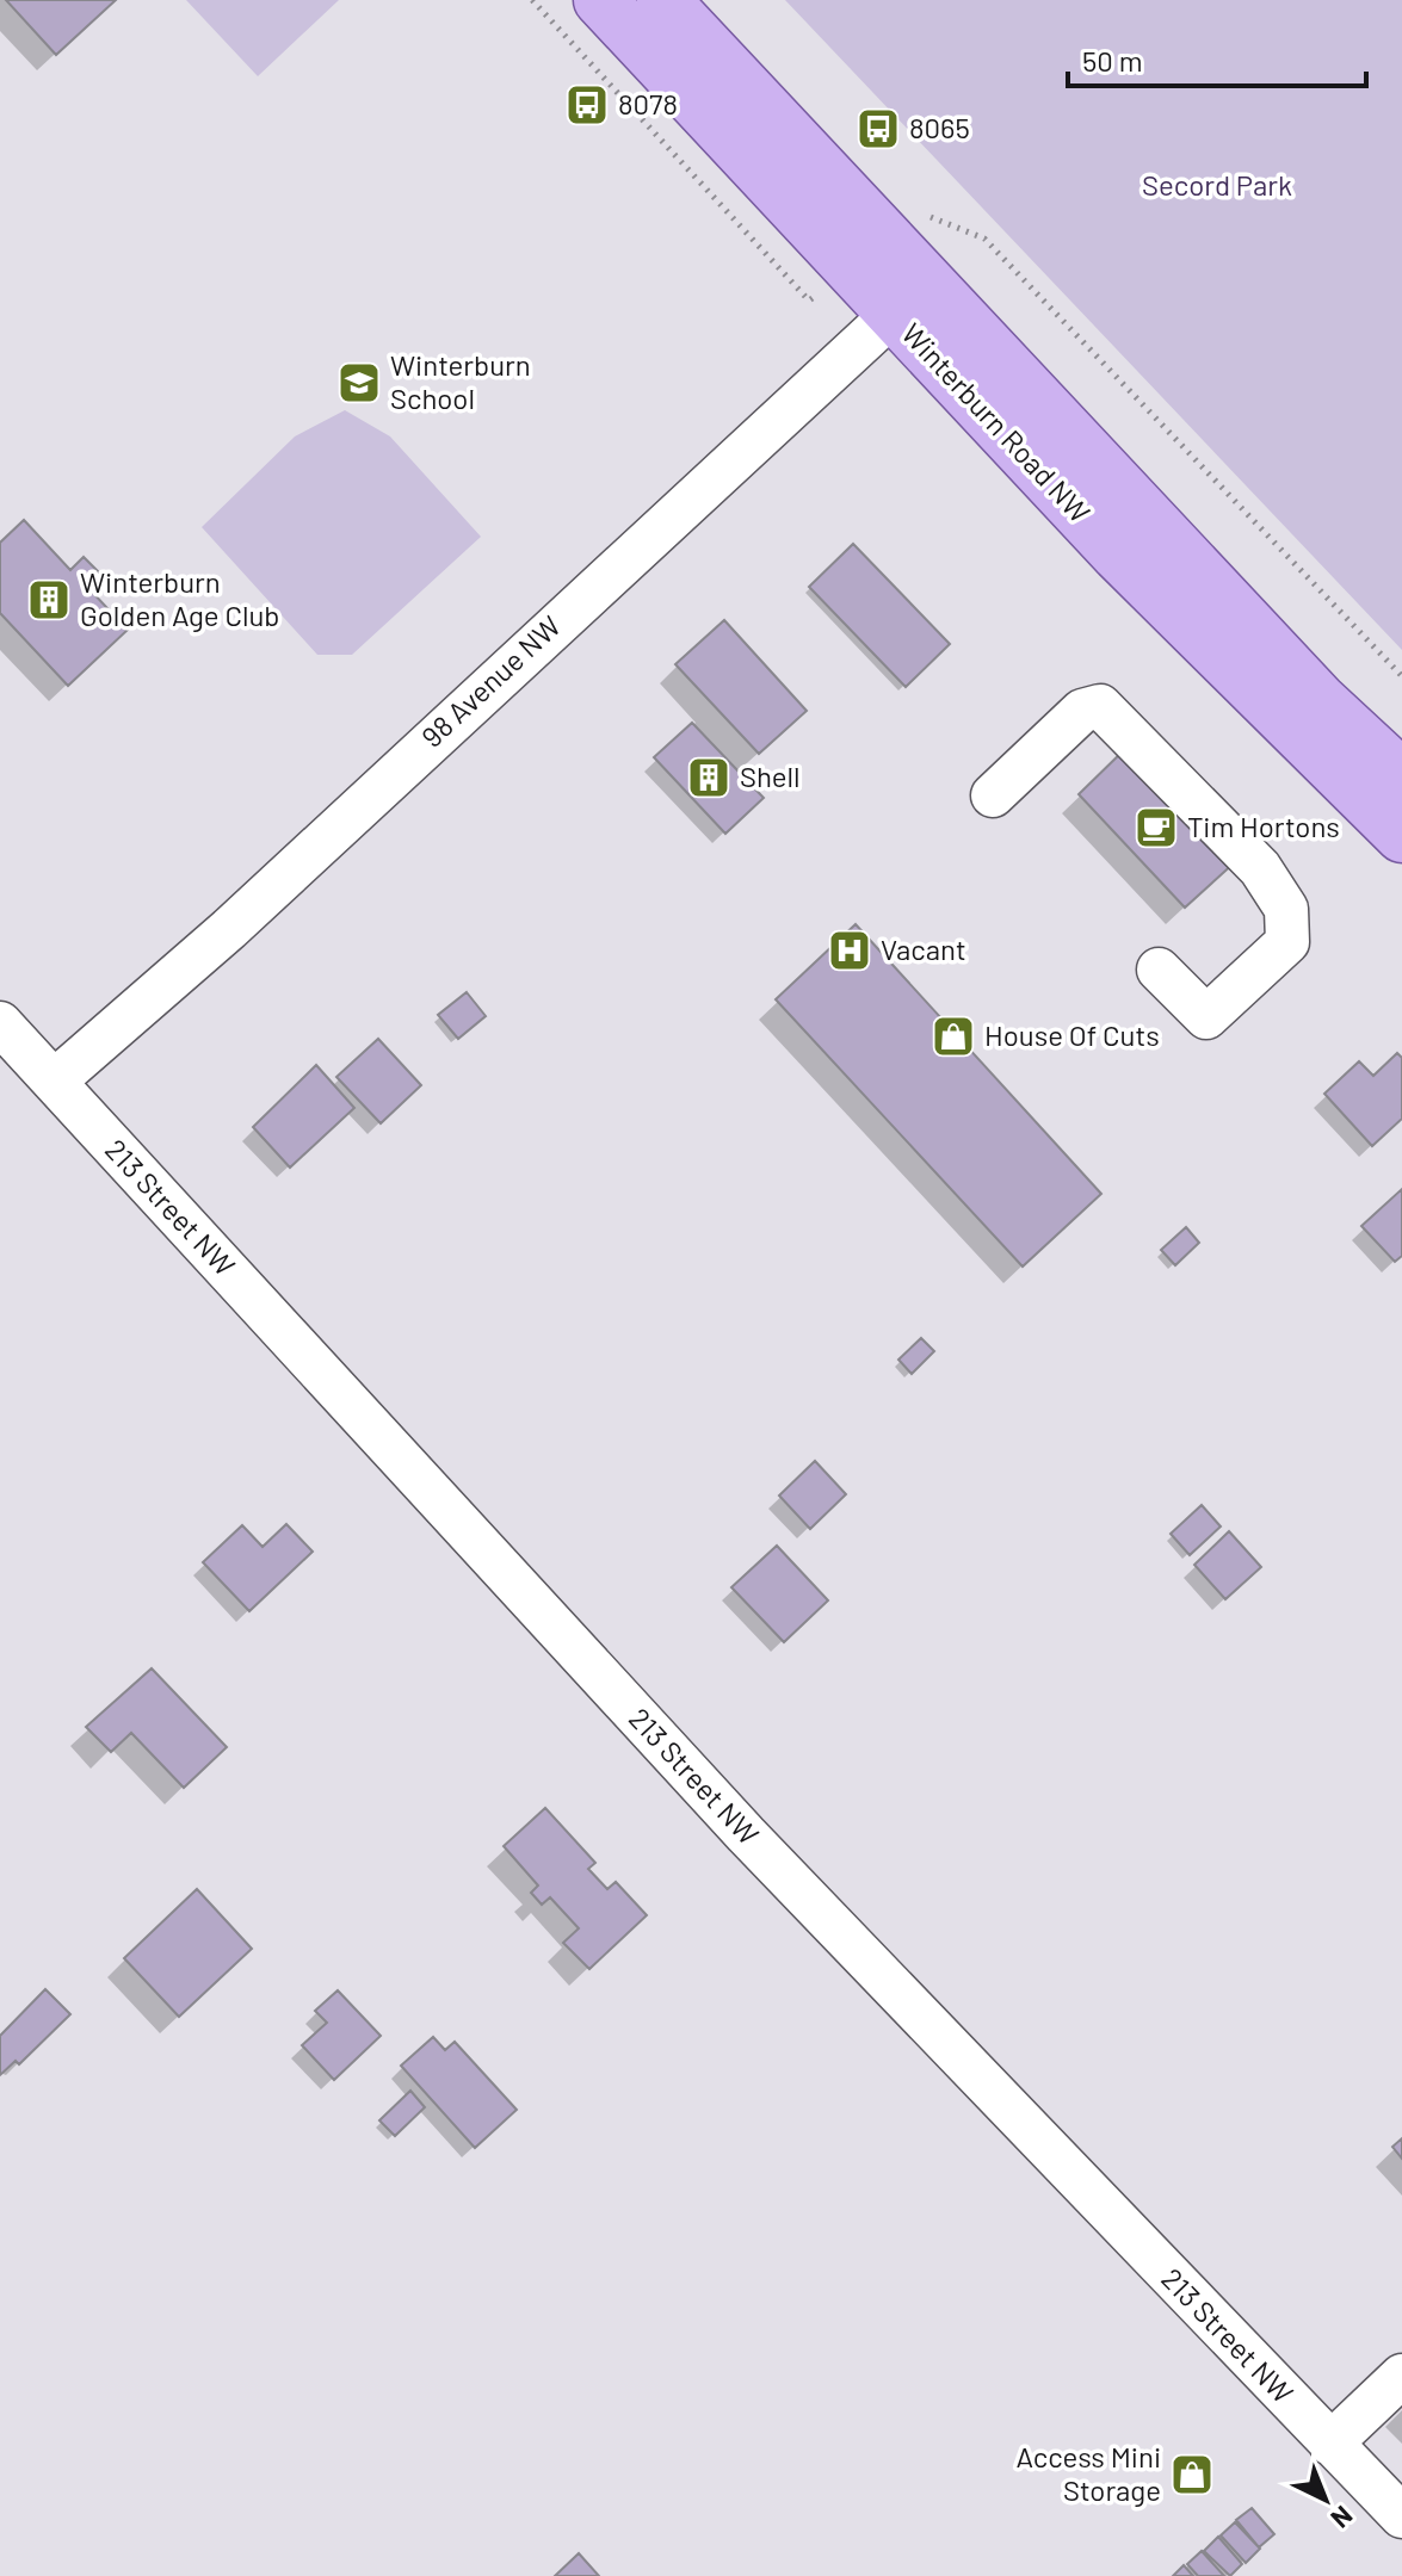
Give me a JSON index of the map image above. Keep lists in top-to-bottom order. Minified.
{"streets":{"main road":["Winterburn Road NW"],"street":["98 Avenue NW","213 Street NW"]},"crossings":[["Winterburn Road NW","98 Avenue NW"],["98 Avenue NW","213 Street NW"]],"parks":["Secord Park"],"places":{"bus stop":["8078","8065"],"school or university":["Winterburn School"],"building":["Winterburn Golden Age Club","Shell"],"cafe":["Tim Hortons"],"hospital":["Vacant"],"shop":["House Of Cuts","Access Mini Storage"]},"scale_bar":"50 m","north":"bottom right"}
